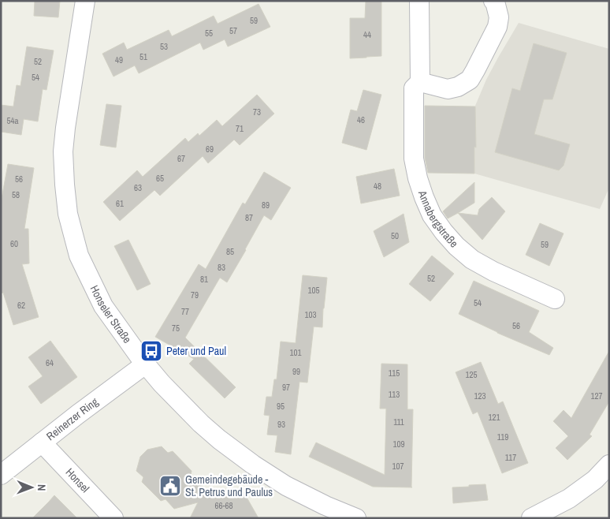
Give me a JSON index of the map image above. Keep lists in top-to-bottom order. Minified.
{"streets":{"street":["Annabergstraße","Honseler Straße","Reinerzer Ring","Honsel"]},"crossings":[["Honseler Straße","Reinerzer Ring"],["Reinerzer Ring","Honsel"]],"places":{"bus stop":["Peter und Paul"],"public building":["Gemeindegebäude - St. Petrus und Paulus"]},"house_numbers":["59","57","55","44","53","51","49","52","54","73","46","54a","71","69","67","65","56","48","63","58","61","89","87","50","60","59","85","83","52","81","105","79","54","62","77","103","56","75","101","64","99","115","125","97","113","123","127","95","121","111","93","119","109","117","107","66-68"],"north":"right"}
